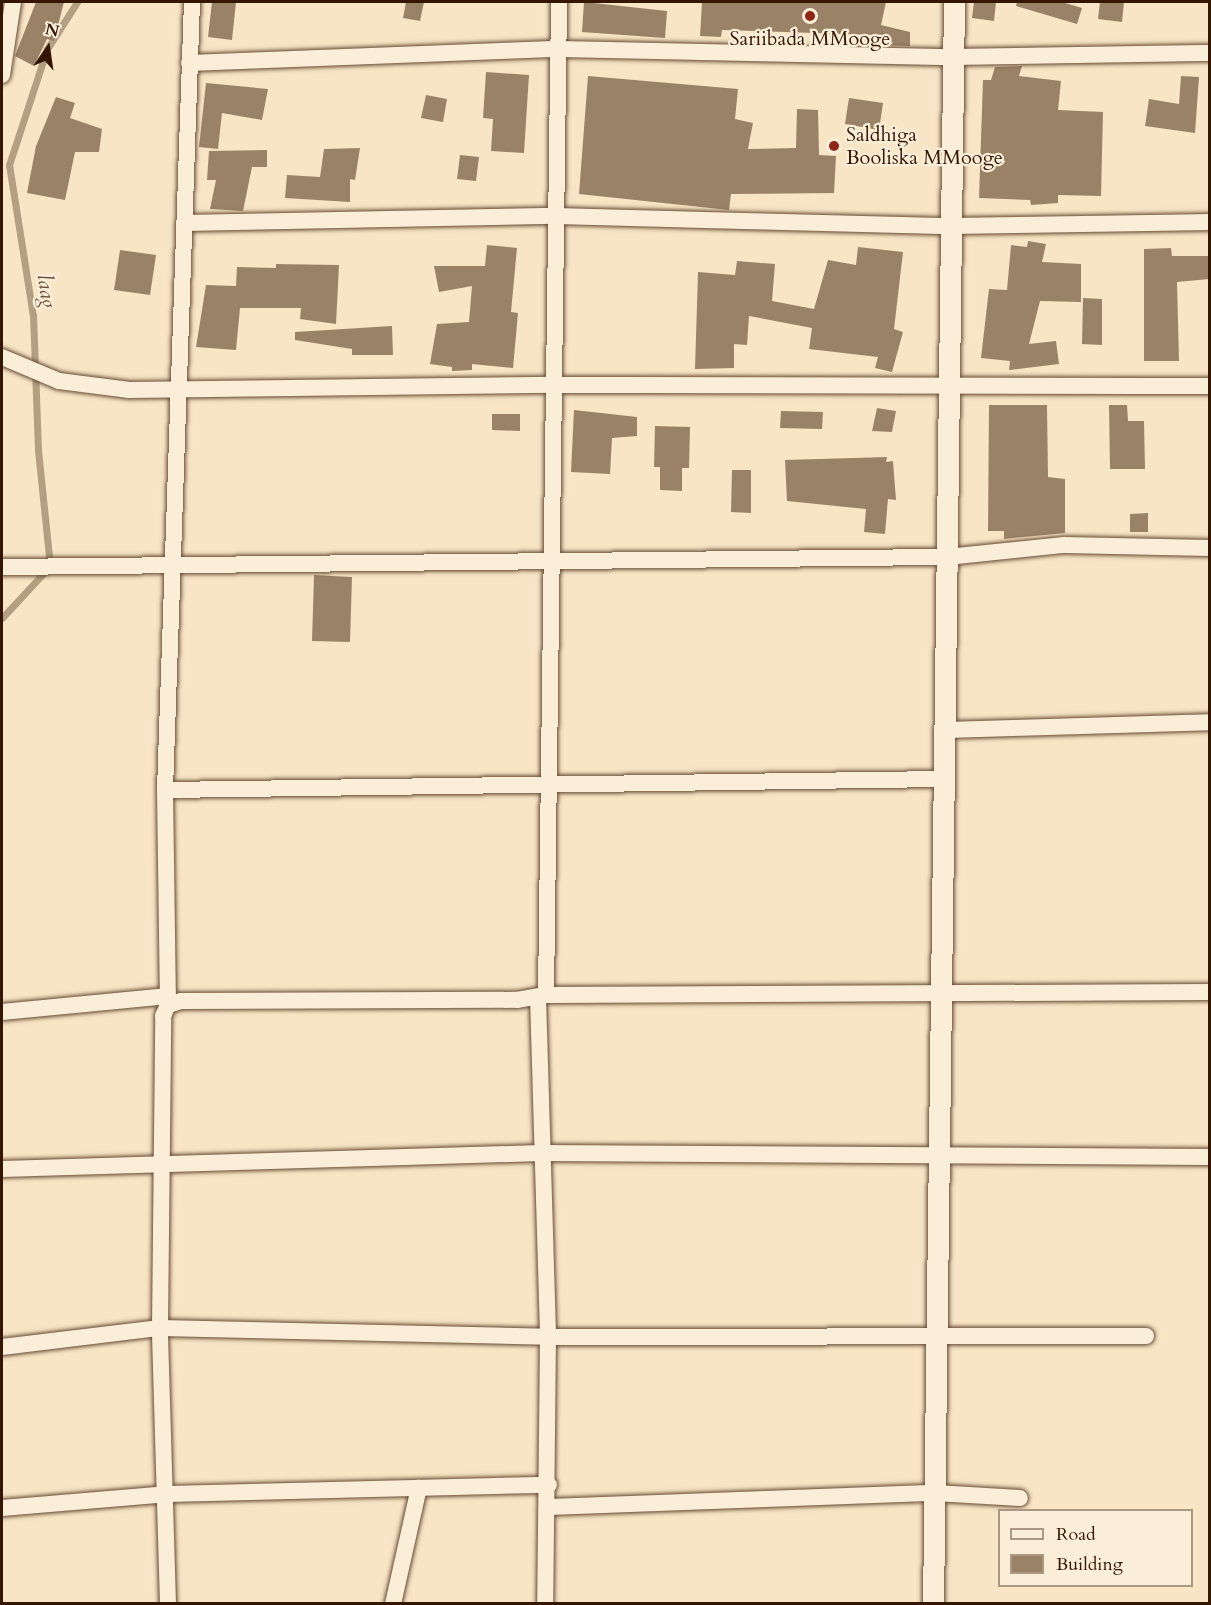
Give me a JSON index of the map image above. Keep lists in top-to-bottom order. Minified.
{"water":["laag"],"places":["Sariibada MMooge","Saldhiga Booliska MMooge"],"legend":["Road","Building"],"north":"top"}
